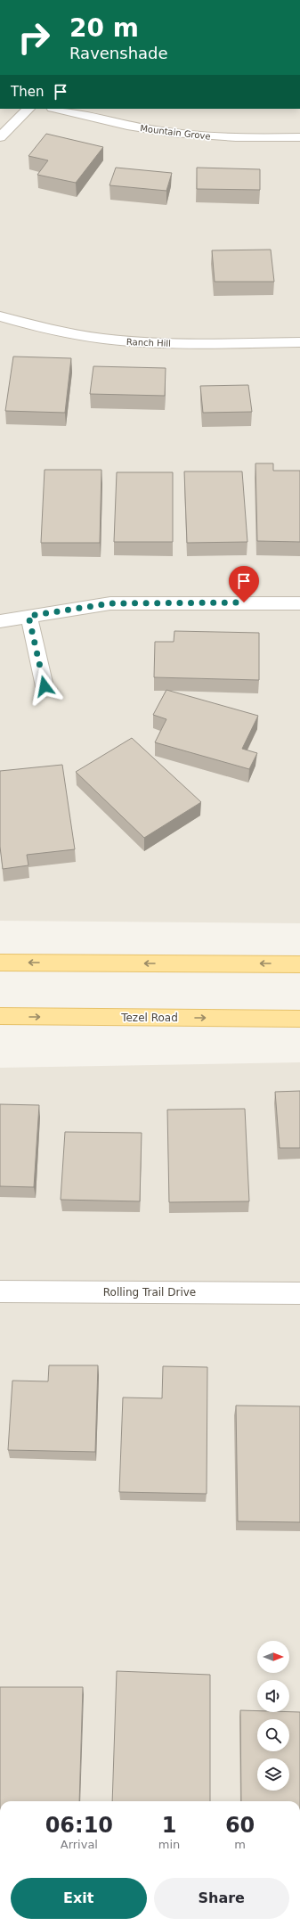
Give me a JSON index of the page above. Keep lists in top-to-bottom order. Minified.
{"streets":{"main road":["Tezel Road"],"street":["Mountain Grove","Ranch Hill","Rolling Trail Drive"]},"north":"right","page":{"turn":["20 m","Ravenshade"],"then":"Then","eta":["06:10","Arrival","1","min","60","m"],"buttons":["Exit","Share"]}}
